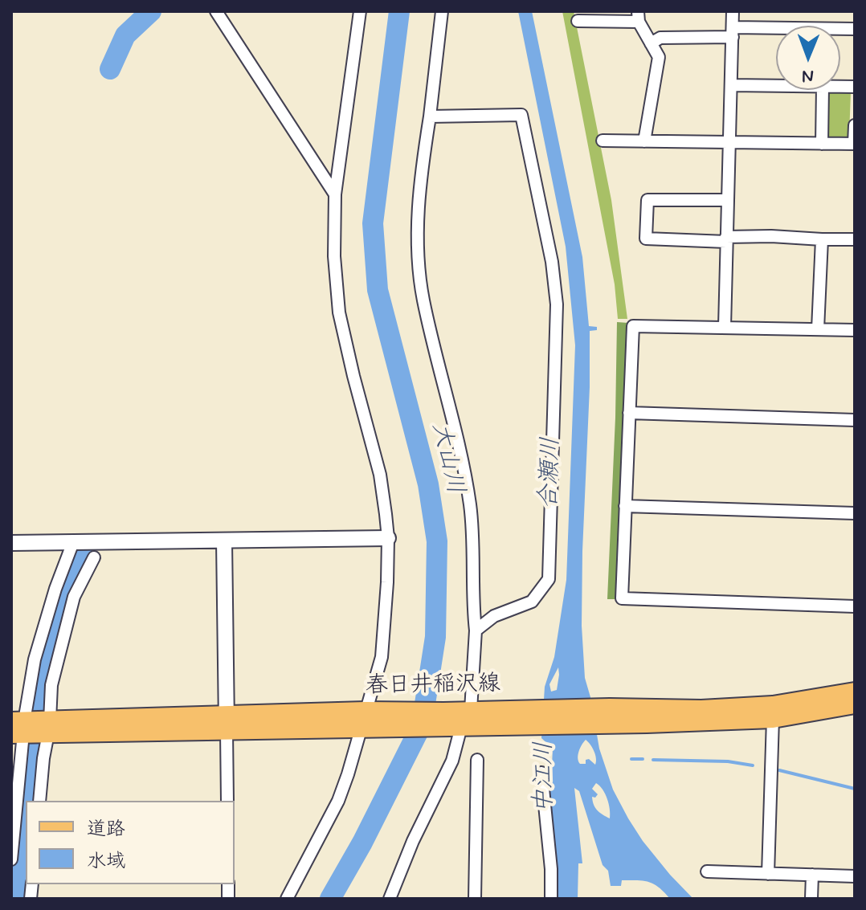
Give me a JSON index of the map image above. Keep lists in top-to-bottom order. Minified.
{"streets":{"main road":["春日井稲沢線"]},"water":["大山川","合瀬川","中江川"],"legend":["道路","水域"],"north":"bottom"}
